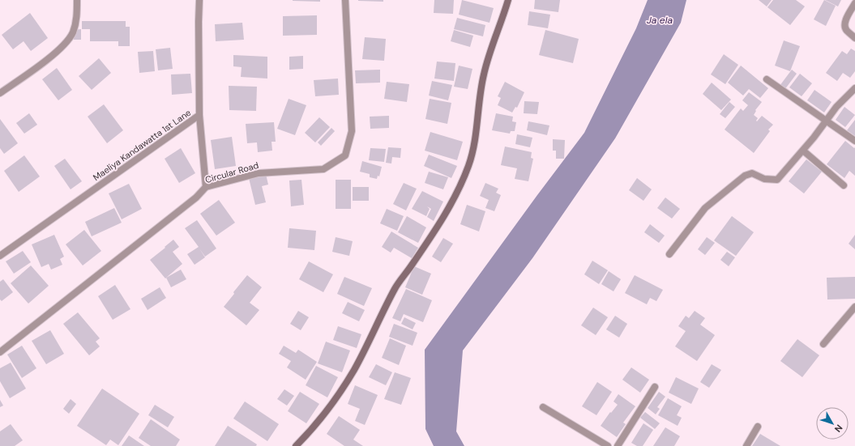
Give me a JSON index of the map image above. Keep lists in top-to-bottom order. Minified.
{"streets":{"street":["Maeliya Kandawatta 1st Lane","Circular Road"]},"water":["Ja ela"],"north":"bottom right"}
